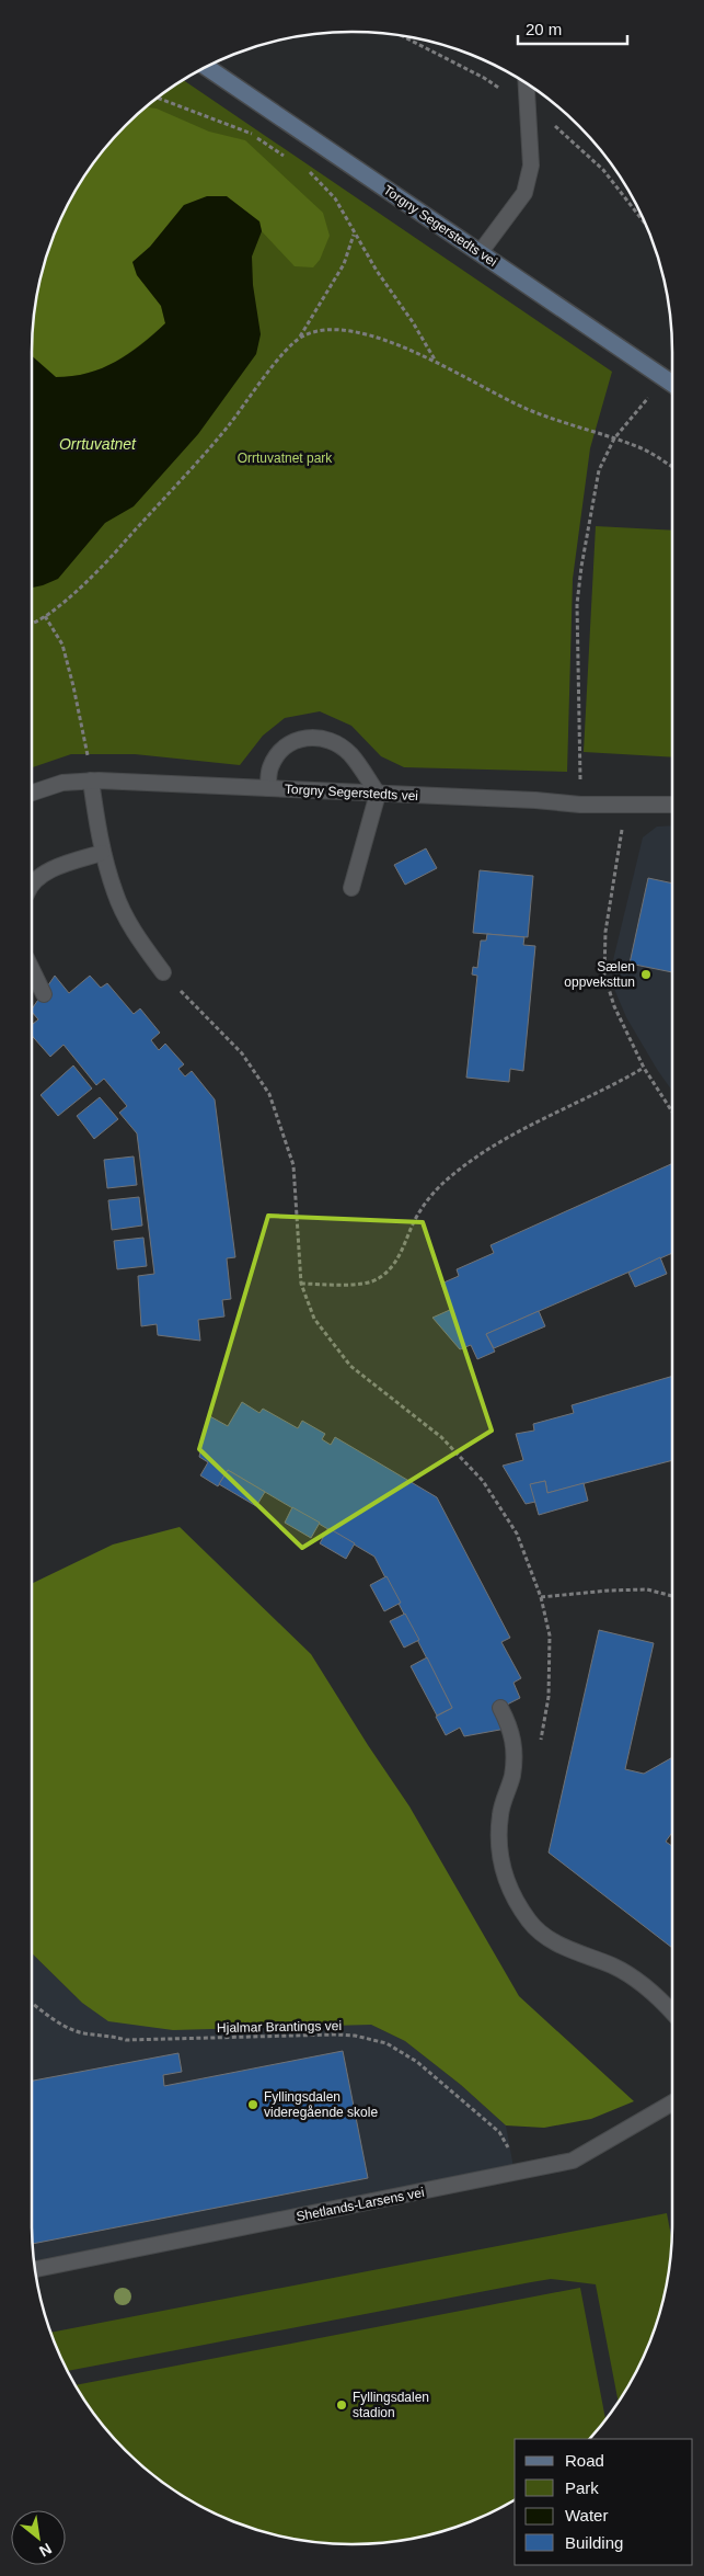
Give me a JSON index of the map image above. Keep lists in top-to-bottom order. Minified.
{"streets":{"main road":["Torgny Segerstedts vei"],"lane":["Shetlands-Larsens vei"],"path":["Hjalmar Brantings vei"]},"crossings":[["Hjalmar Brantings vei","Shetlands-Larsens vei"]],"water":["Orrtuvatnet"],"parks":["Orrtuvatnet park"],"places":["Sælen oppveksttun","Fyllingsdalen videregående skole","Fyllingsdalen stadion"],"legend":["Road","Park","Water","Building"],"scale_bar":"20 m","north":"bottom right"}
